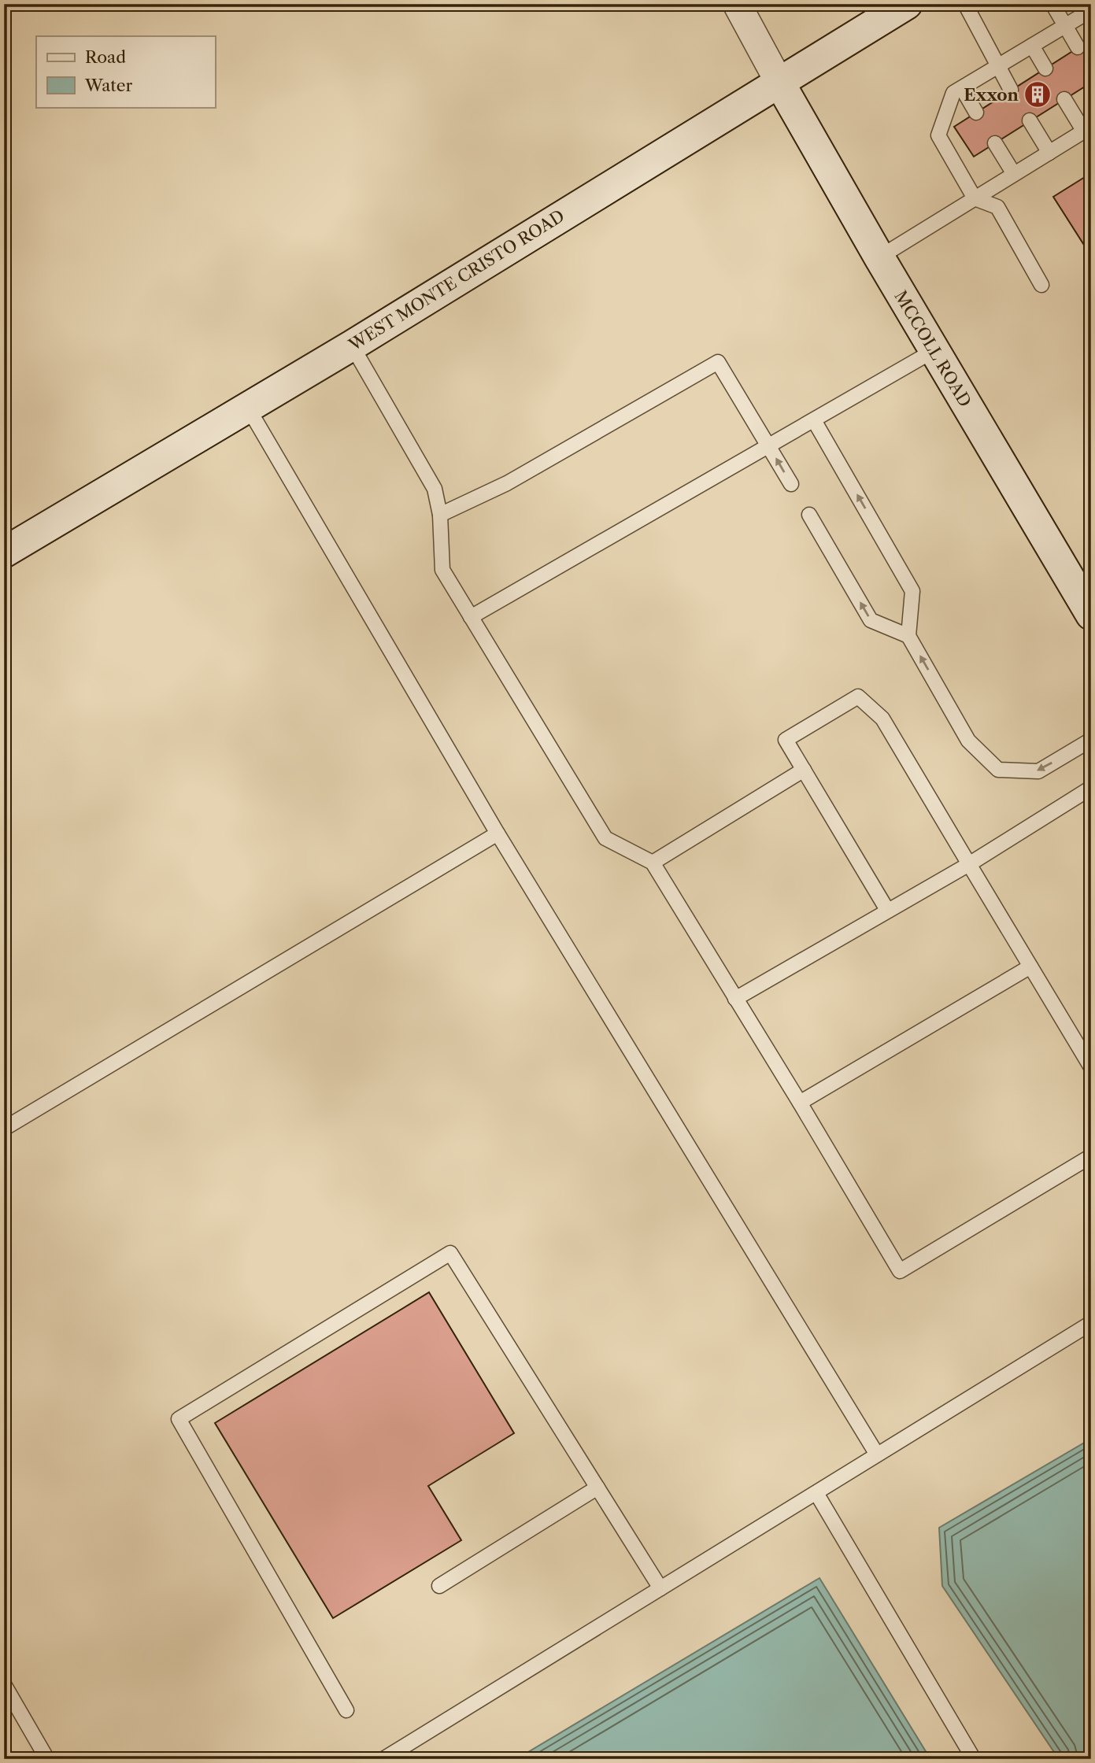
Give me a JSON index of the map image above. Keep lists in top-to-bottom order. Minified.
{"streets":{"main road":["WEST MONTE CRISTO ROAD","MCCOLL ROAD"]},"crossings":[["WEST MONTE CRISTO ROAD","MCCOLL ROAD"]],"places":{"building":["Exxon"]},"legend":["Road","Water"]}
